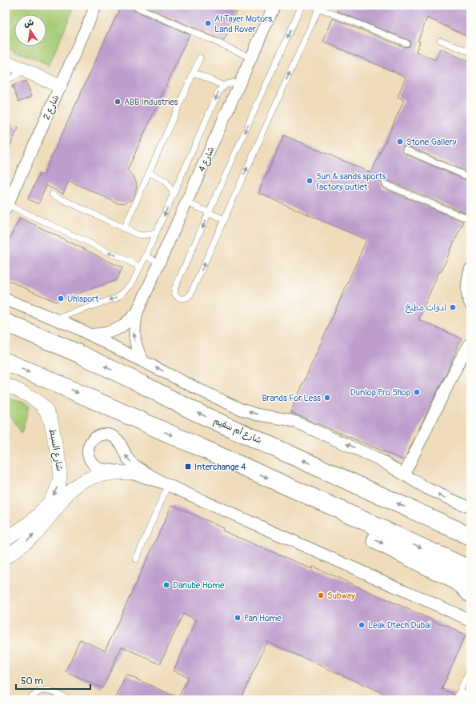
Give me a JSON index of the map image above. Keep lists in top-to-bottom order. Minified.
{"streets":{"main road":["شارع أم سقيم"],"street":["شارع 2","شارع 4","شارع السبط"]},"places":{"other":["Al Tayer Motors, Land Rover","ABB Industries","Stone Gallery","Sun & sands sports factory outlet","Uhlsport","ادوات مطبخ","Dunlop Pro Shop","Brands For Less","Danube Home","Subway","Pan Home","Leak Dtech Dubai"],"transit":["Interchange 4"]},"scale_bar":"50 m","north":"top"}
